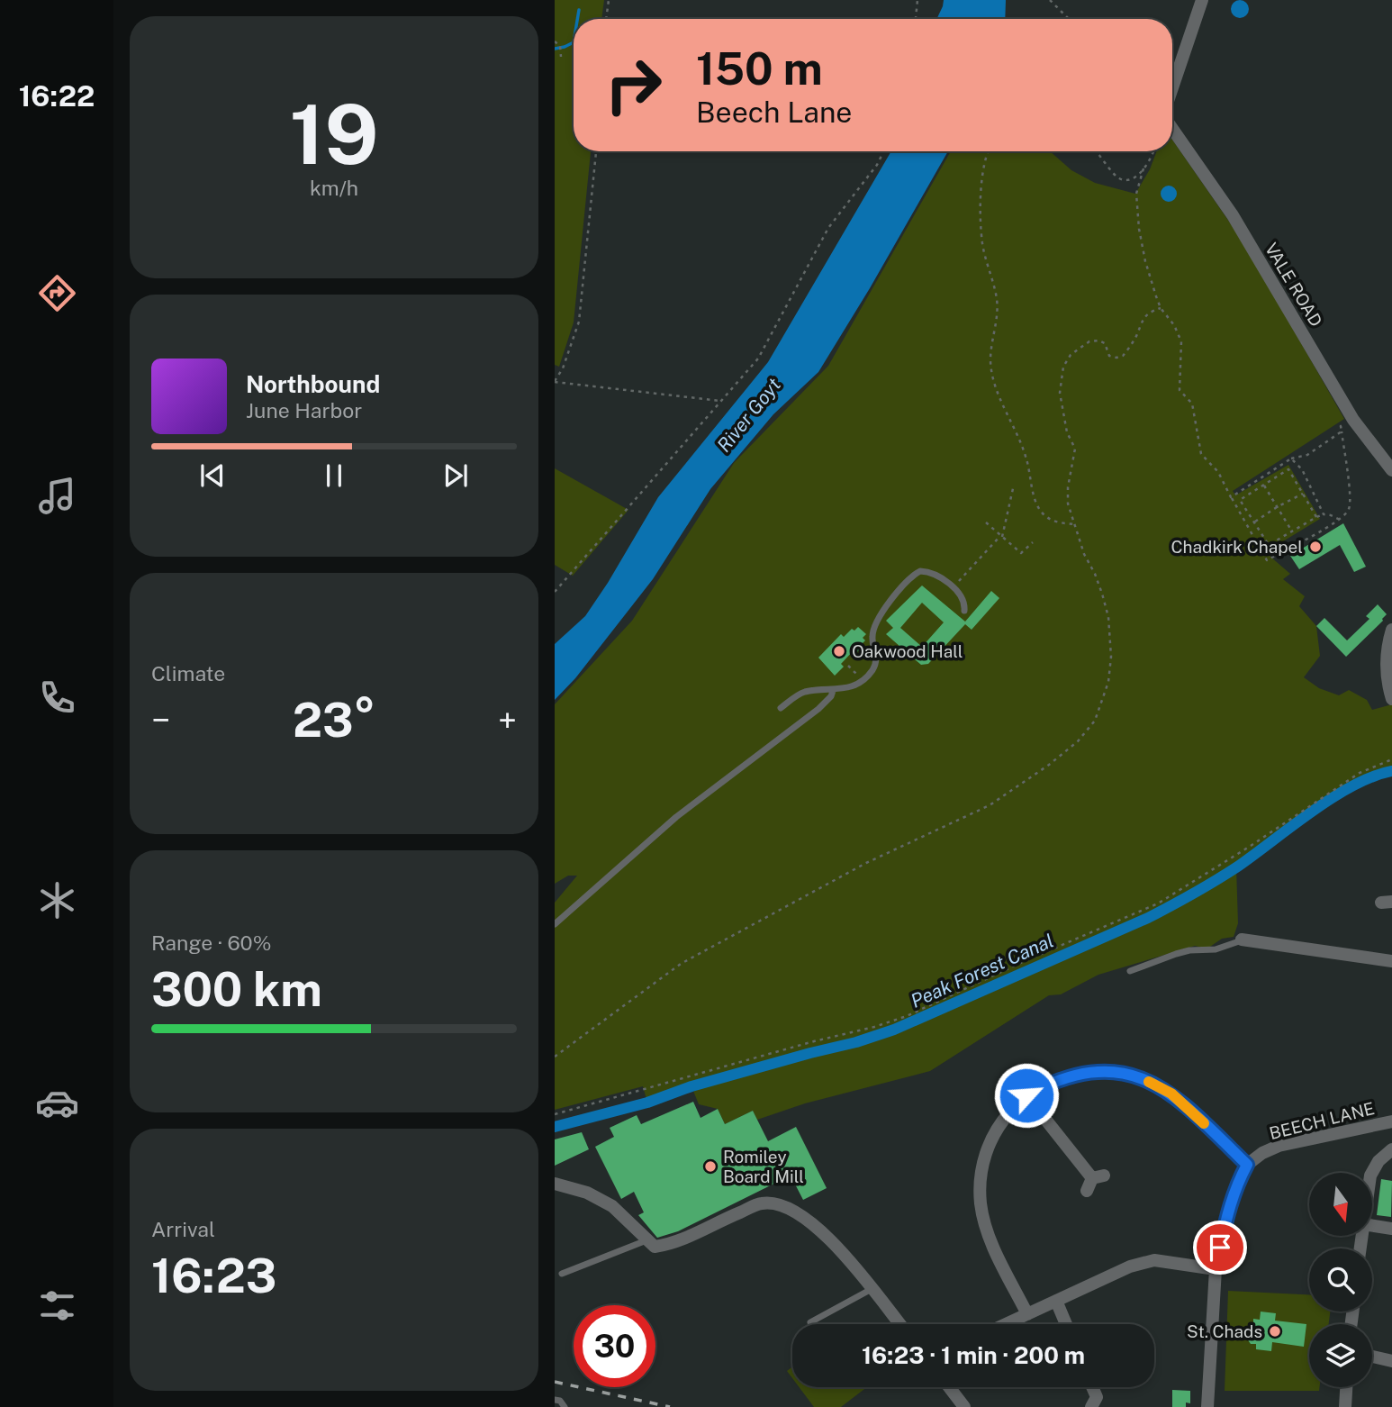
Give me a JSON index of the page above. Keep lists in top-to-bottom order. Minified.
{"streets":{"street":["VALE ROAD","BEECH LANE"]},"water":["River Goyt","Peak Forest Canal"],"places":["Chadkirk Chapel","Oakwood Hall","Romiley Board Mill","St. Chads"],"north":"bottom","page":{"tabs":"16:22","tile":[["19","km/h"],"Climate",["Range · 60%","300 km"],["Arrival","16:23"]],"turn":["150 m","Beech Lane"],"song":["Northbound","June Harbor"],"heat":["−","23°","+"],"limit":"30","trip":"16:23 · 1 min · 200 m"}}
